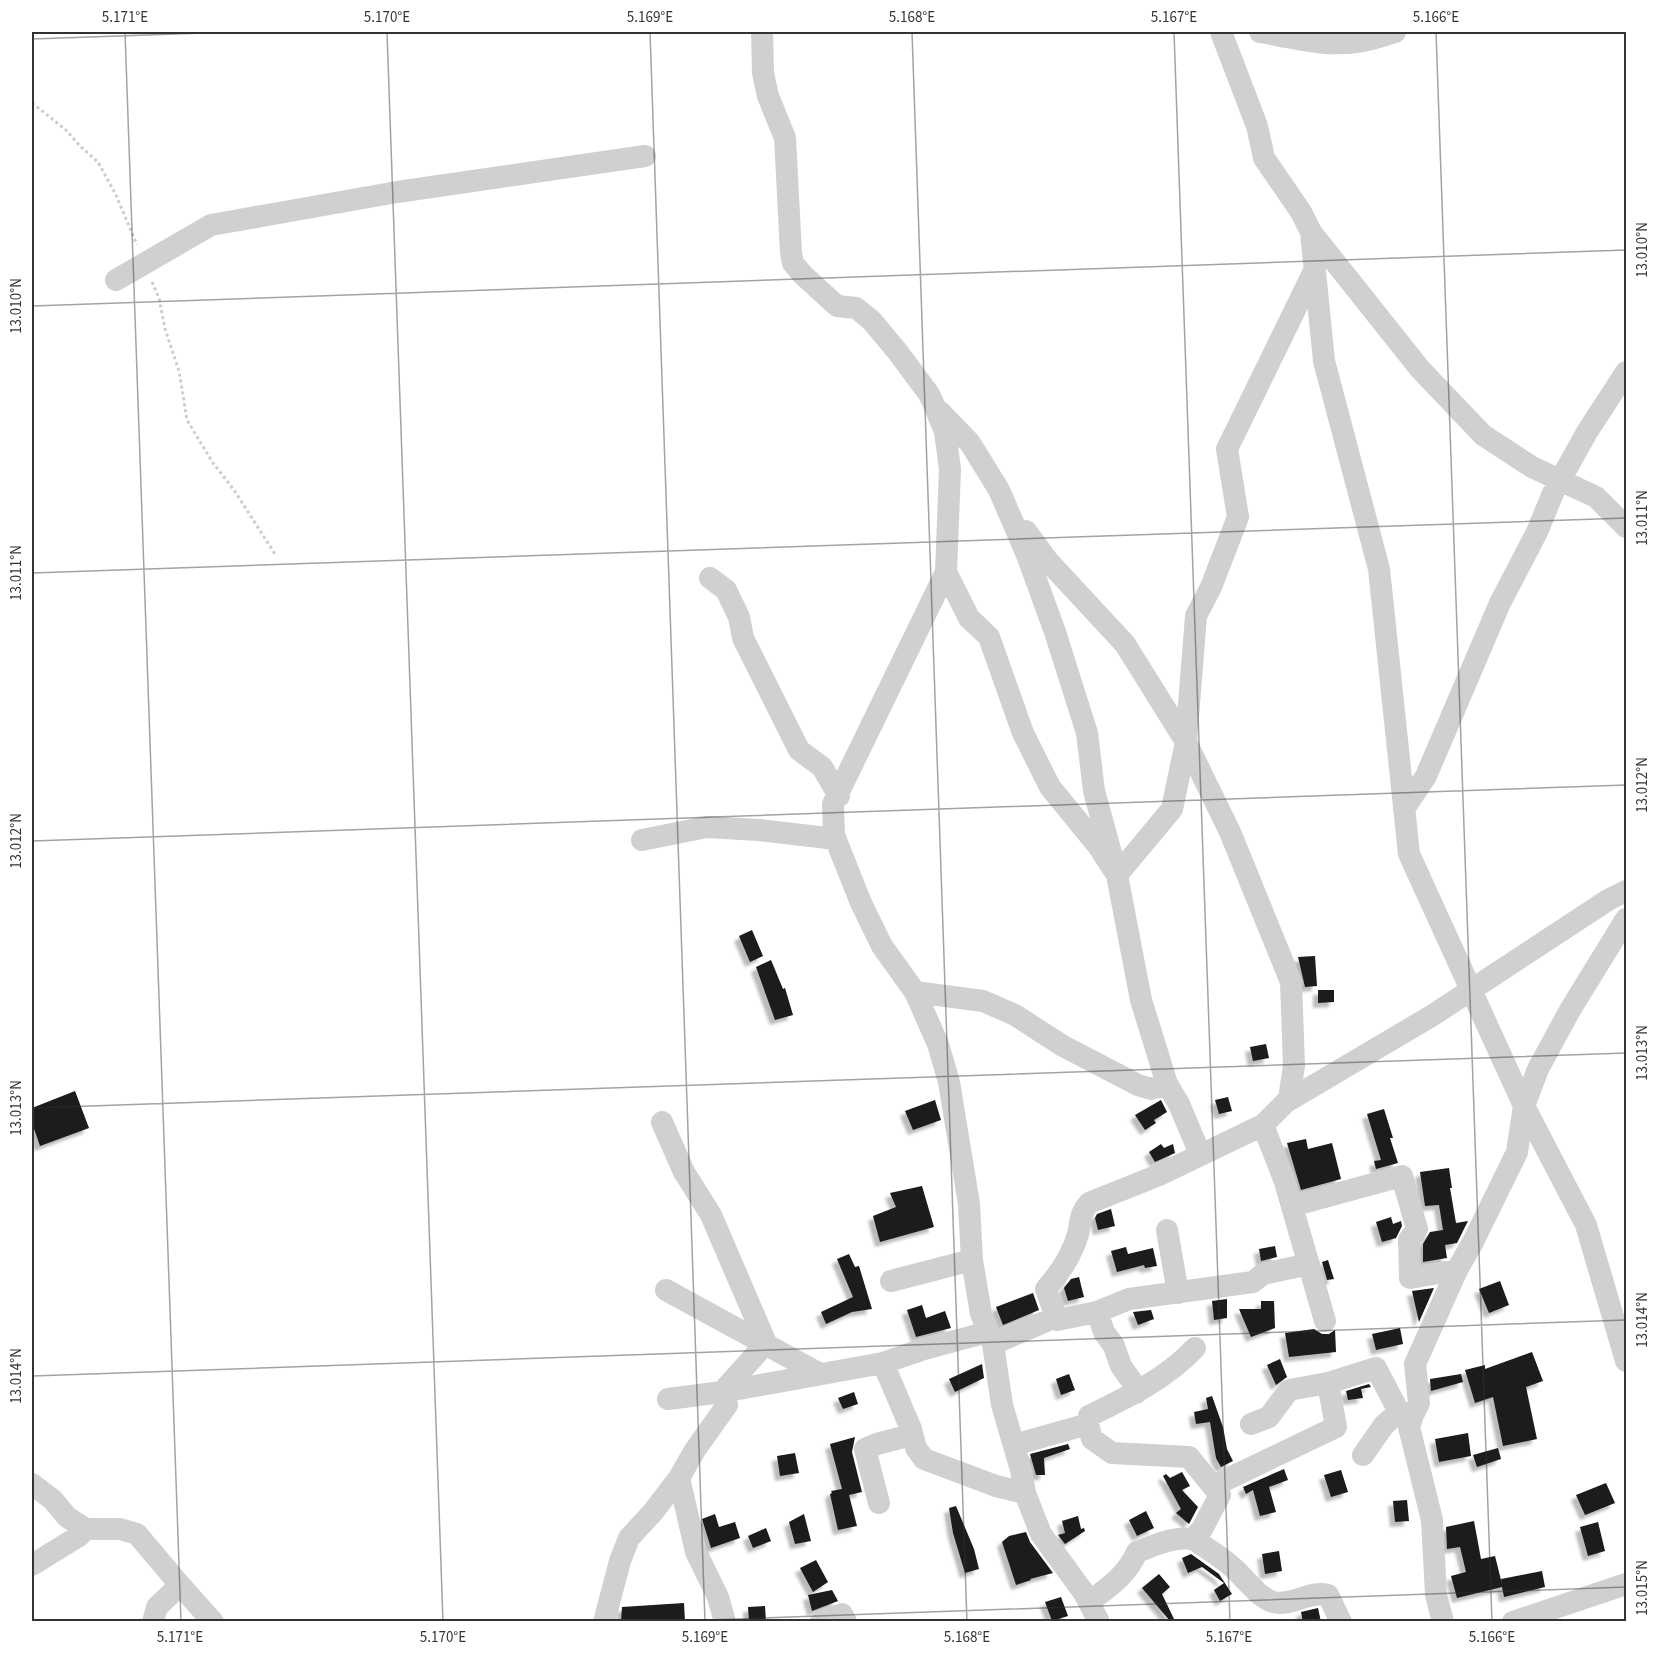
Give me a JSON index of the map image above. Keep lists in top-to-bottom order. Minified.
{"coordinates":["5.171°E","5.170°E","5.169°E","5.168°E","5.167°E","5.166°E","13.010°N","13.011°N","13.012°N","13.013°N","13.014°N","13.015°N"]}
